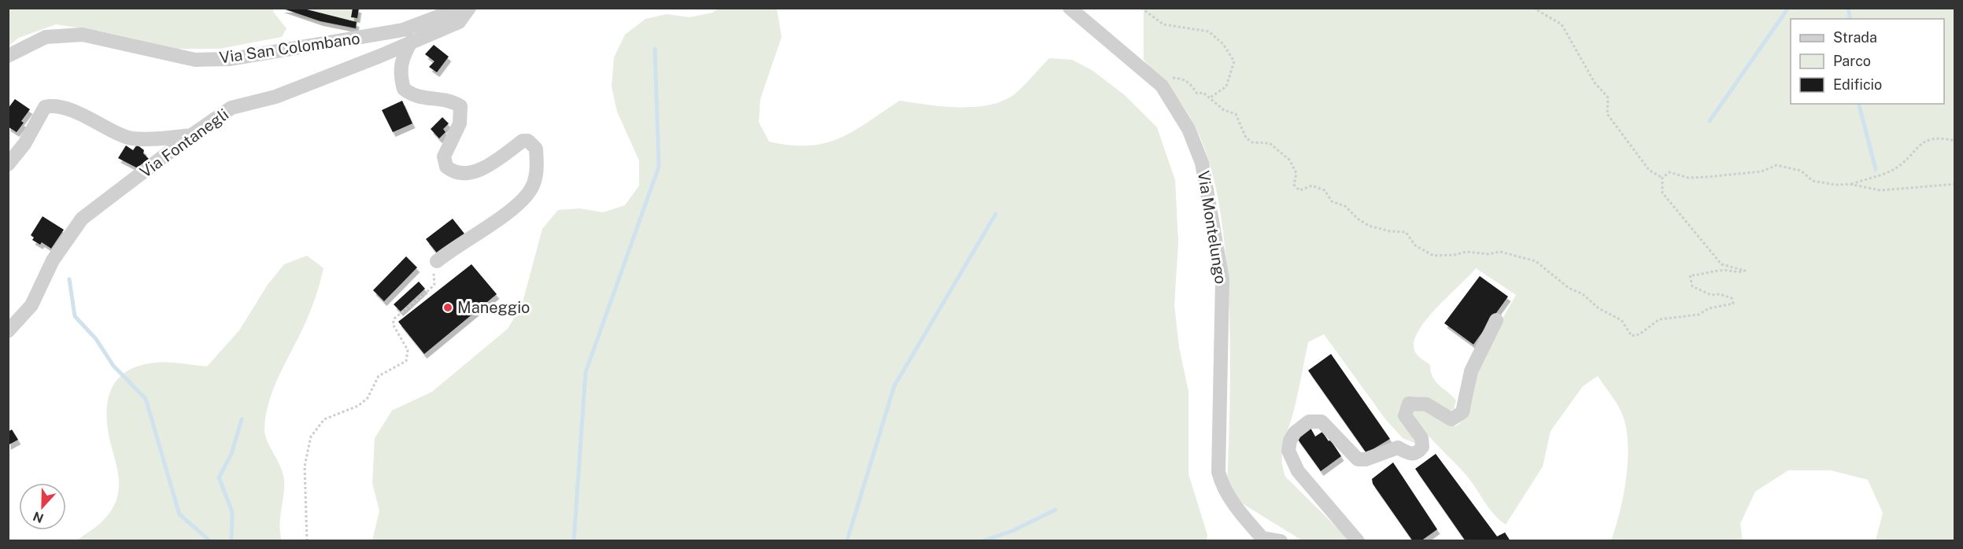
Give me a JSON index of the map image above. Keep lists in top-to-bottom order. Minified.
{"streets":{"street":["Via San Colombano","Via Fontanegli","Via Montelungo"]},"places":["Maneggio"],"legend":["Strada","Parco","Edificio"],"north":"bottom"}
